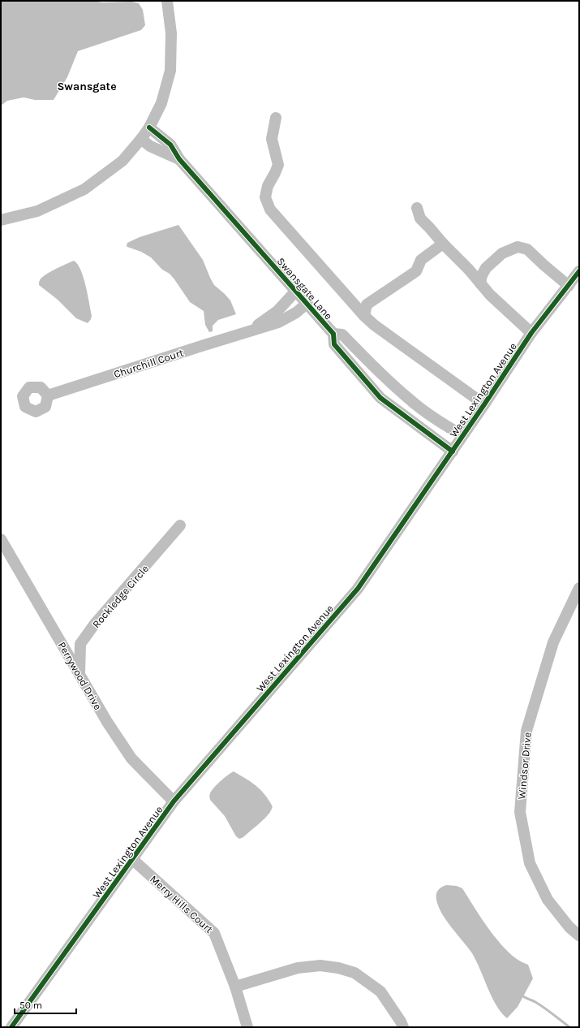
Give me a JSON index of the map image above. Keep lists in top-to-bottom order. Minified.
{"streets":{"street":["Swansgate Lane","Churchill Court","West Lexington Avenue","Rockledge Circle","Perrywood Drive","Windsor Drive","Merry Hills Court"]},"crossings":[["Swansgate Lane","Churchill Court"],["Swansgate Lane","West Lexington Avenue"],["West Lexington Avenue","Perrywood Drive"],["West Lexington Avenue","Merry Hills Court"],["Rockledge Circle","Perrywood Drive"]],"districts":["Swansgate"],"scale_bar":"50 m"}
